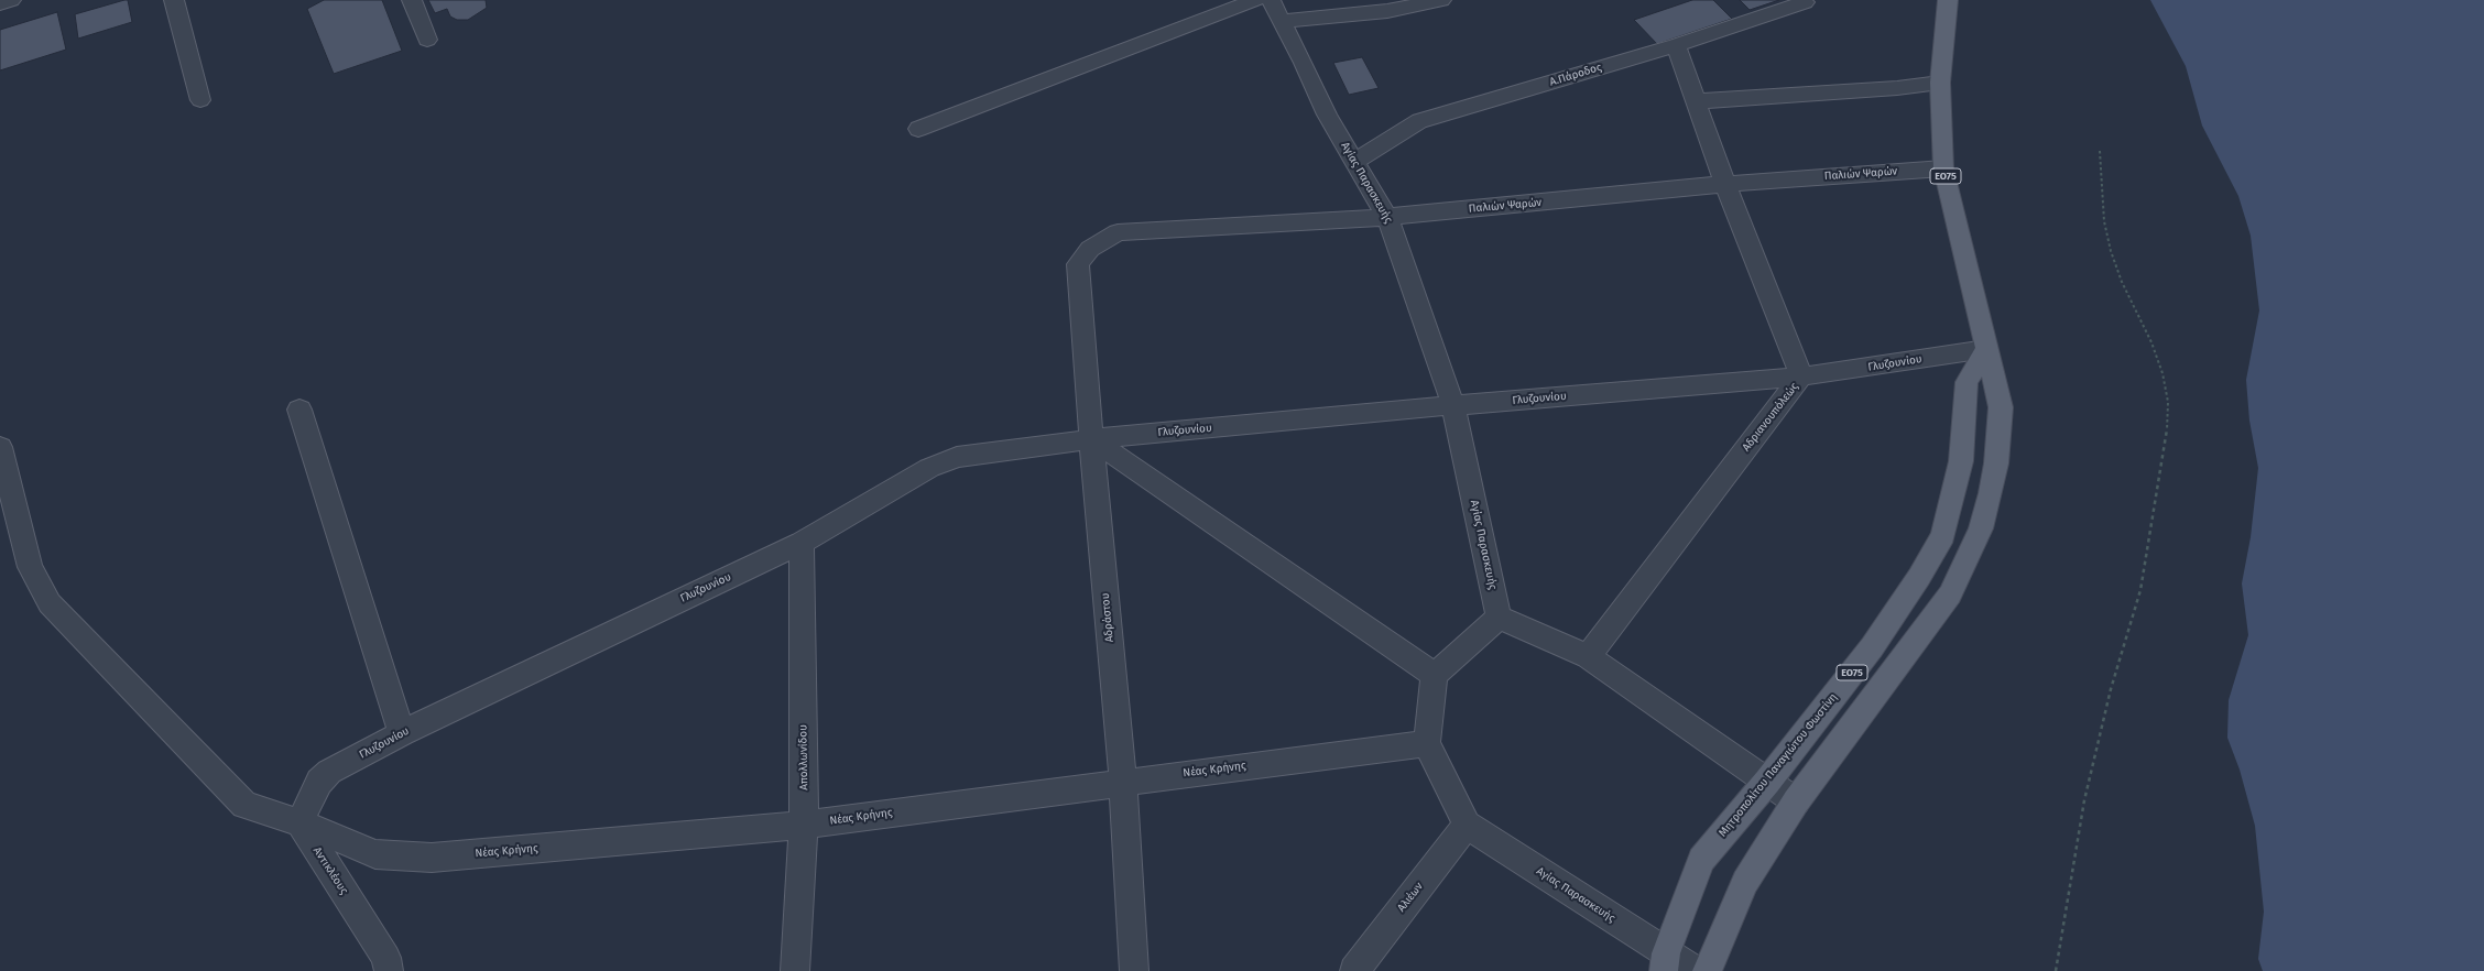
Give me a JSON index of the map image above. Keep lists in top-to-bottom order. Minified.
{"streets":{"main road":["ΕΟ75","Μητροπολίτου Παναγιώτου Φωστίνη"],"street":["Α.Πάροδος","Παλιών Ψαρών","Αγίας Παρασκευής","Γλυζουνίου","Αδριανουπόλεώς","Αδράστου","Απολλωνίδου","Νέας Κρήνης","Αντικλέους","Αλιέων"]},"crossings":[["Α.Πάροδος","Αγίας Παρασκευής"],["Α.Πάροδος","Αδριανουπόλεώς"],["Παλιών Ψαρών","ΕΟ75"],["Παλιών Ψαρών","Αγίας Παρασκευής"],["Παλιών Ψαρών","Αδριανουπόλεώς"],["Παλιών Ψαρών","Αδράστου"],["ΕΟ75","Γλυζουνίου"],["ΕΟ75","Μητροπολίτου Παναγιώτου Φωστίνη"],["Αγίας Παρασκευής","Γλυζουνίου"],["Αγίας Παρασκευής","Μητροπολίτου Παναγιώτου Φωστίνη"],["Αγίας Παρασκευής","Αλιέων"],["Γλυζουνίου","Αδριανουπόλεώς"],["Γλυζουνίου","Αδράστου"],["Γλυζουνίου","Απολλωνίδου"],["Γλυζουνίου","Μητροπολίτου Παναγιώτου Φωστίνη"],["Γλυζουνίου","Νέας Κρήνης"],["Γλυζουνίου","Αντικλέους"],["Αδράστου","Νέας Κρήνης"],["Απολλωνίδου","Νέας Κρήνης"],["Νέας Κρήνης","Αντικλέους"]]}
